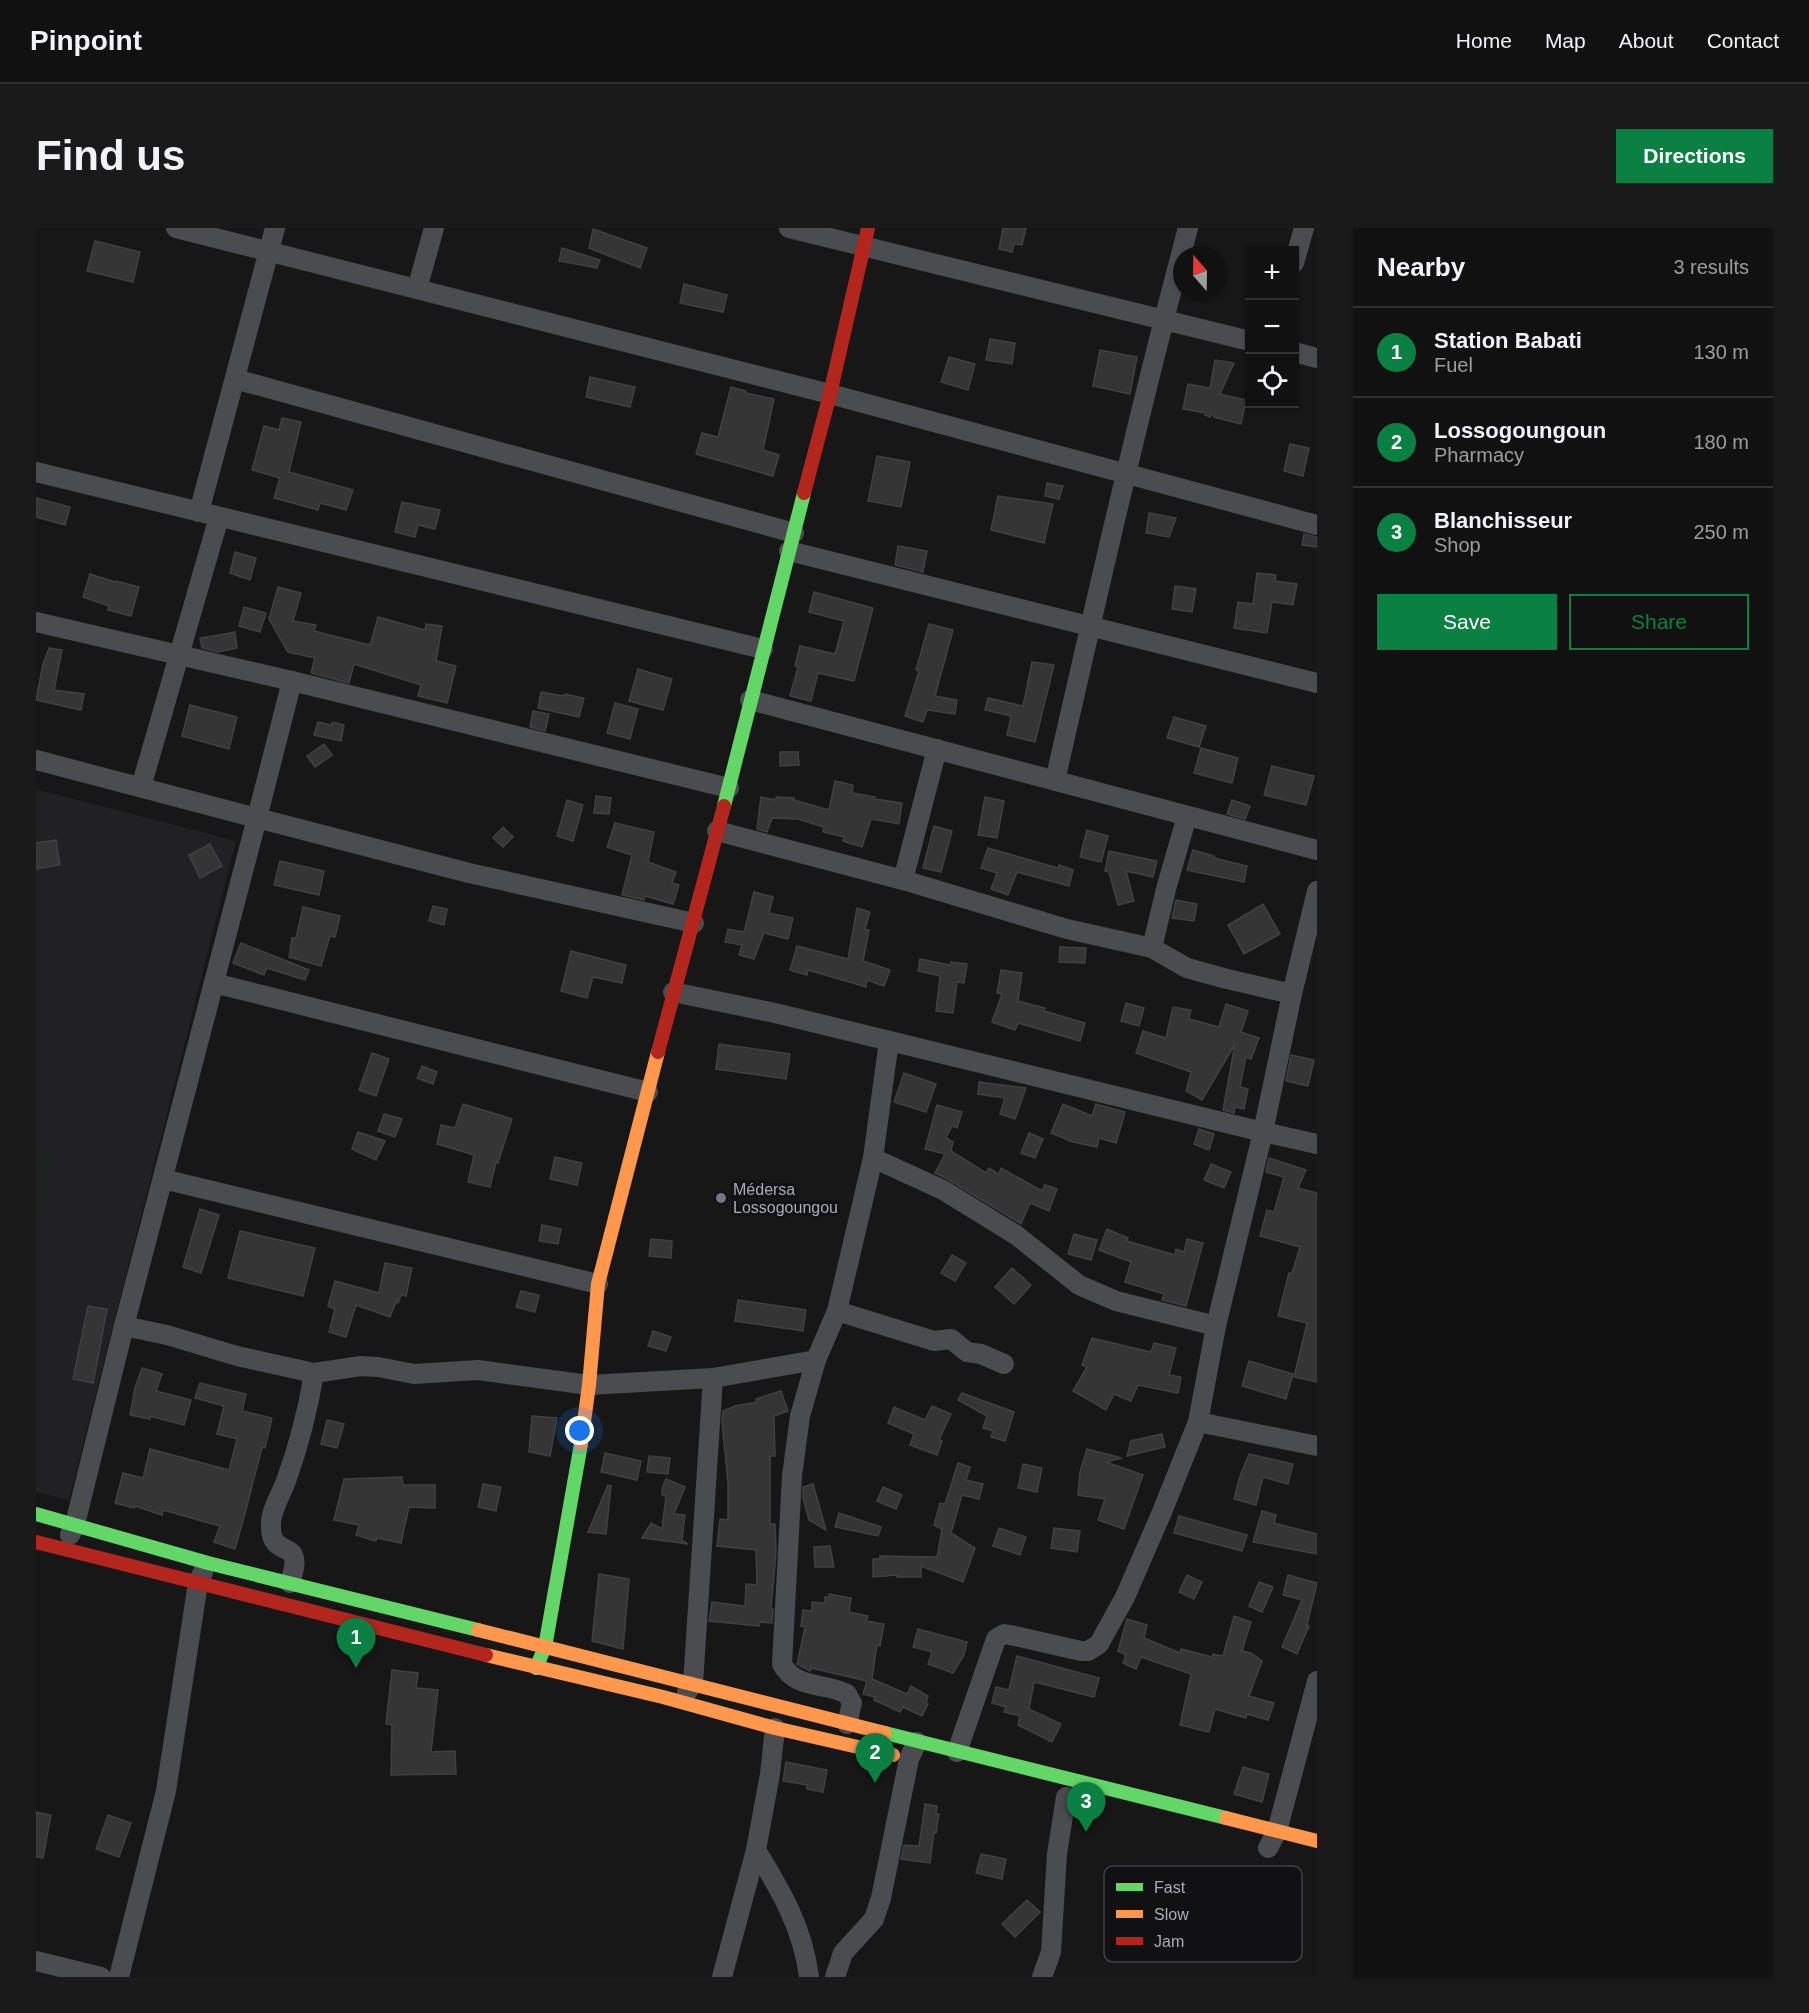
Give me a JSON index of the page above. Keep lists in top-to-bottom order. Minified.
{"places":["Médersa Lossogoungou"],"legend":["Fast","Slow","Jam"],"north":"top","page":{"header":"Pinpoint","nav":["Home","Map","About","Contact"],"buttons":["Directions",["Save","Share"]],"title":"Find us","heading":["Nearby","3 results"],"map_buttons":["+","−"],"list":[{"mark":"1","name":"Station Babati","note":"Fuel","value":"130 m"},{"mark":"2","name":"Lossogoungoun","note":"Pharmacy","value":"180 m"},{"mark":"3","name":"Blanchisseur","note":"Shop","value":"250 m"}],"pins":["1","2","3"]}}
